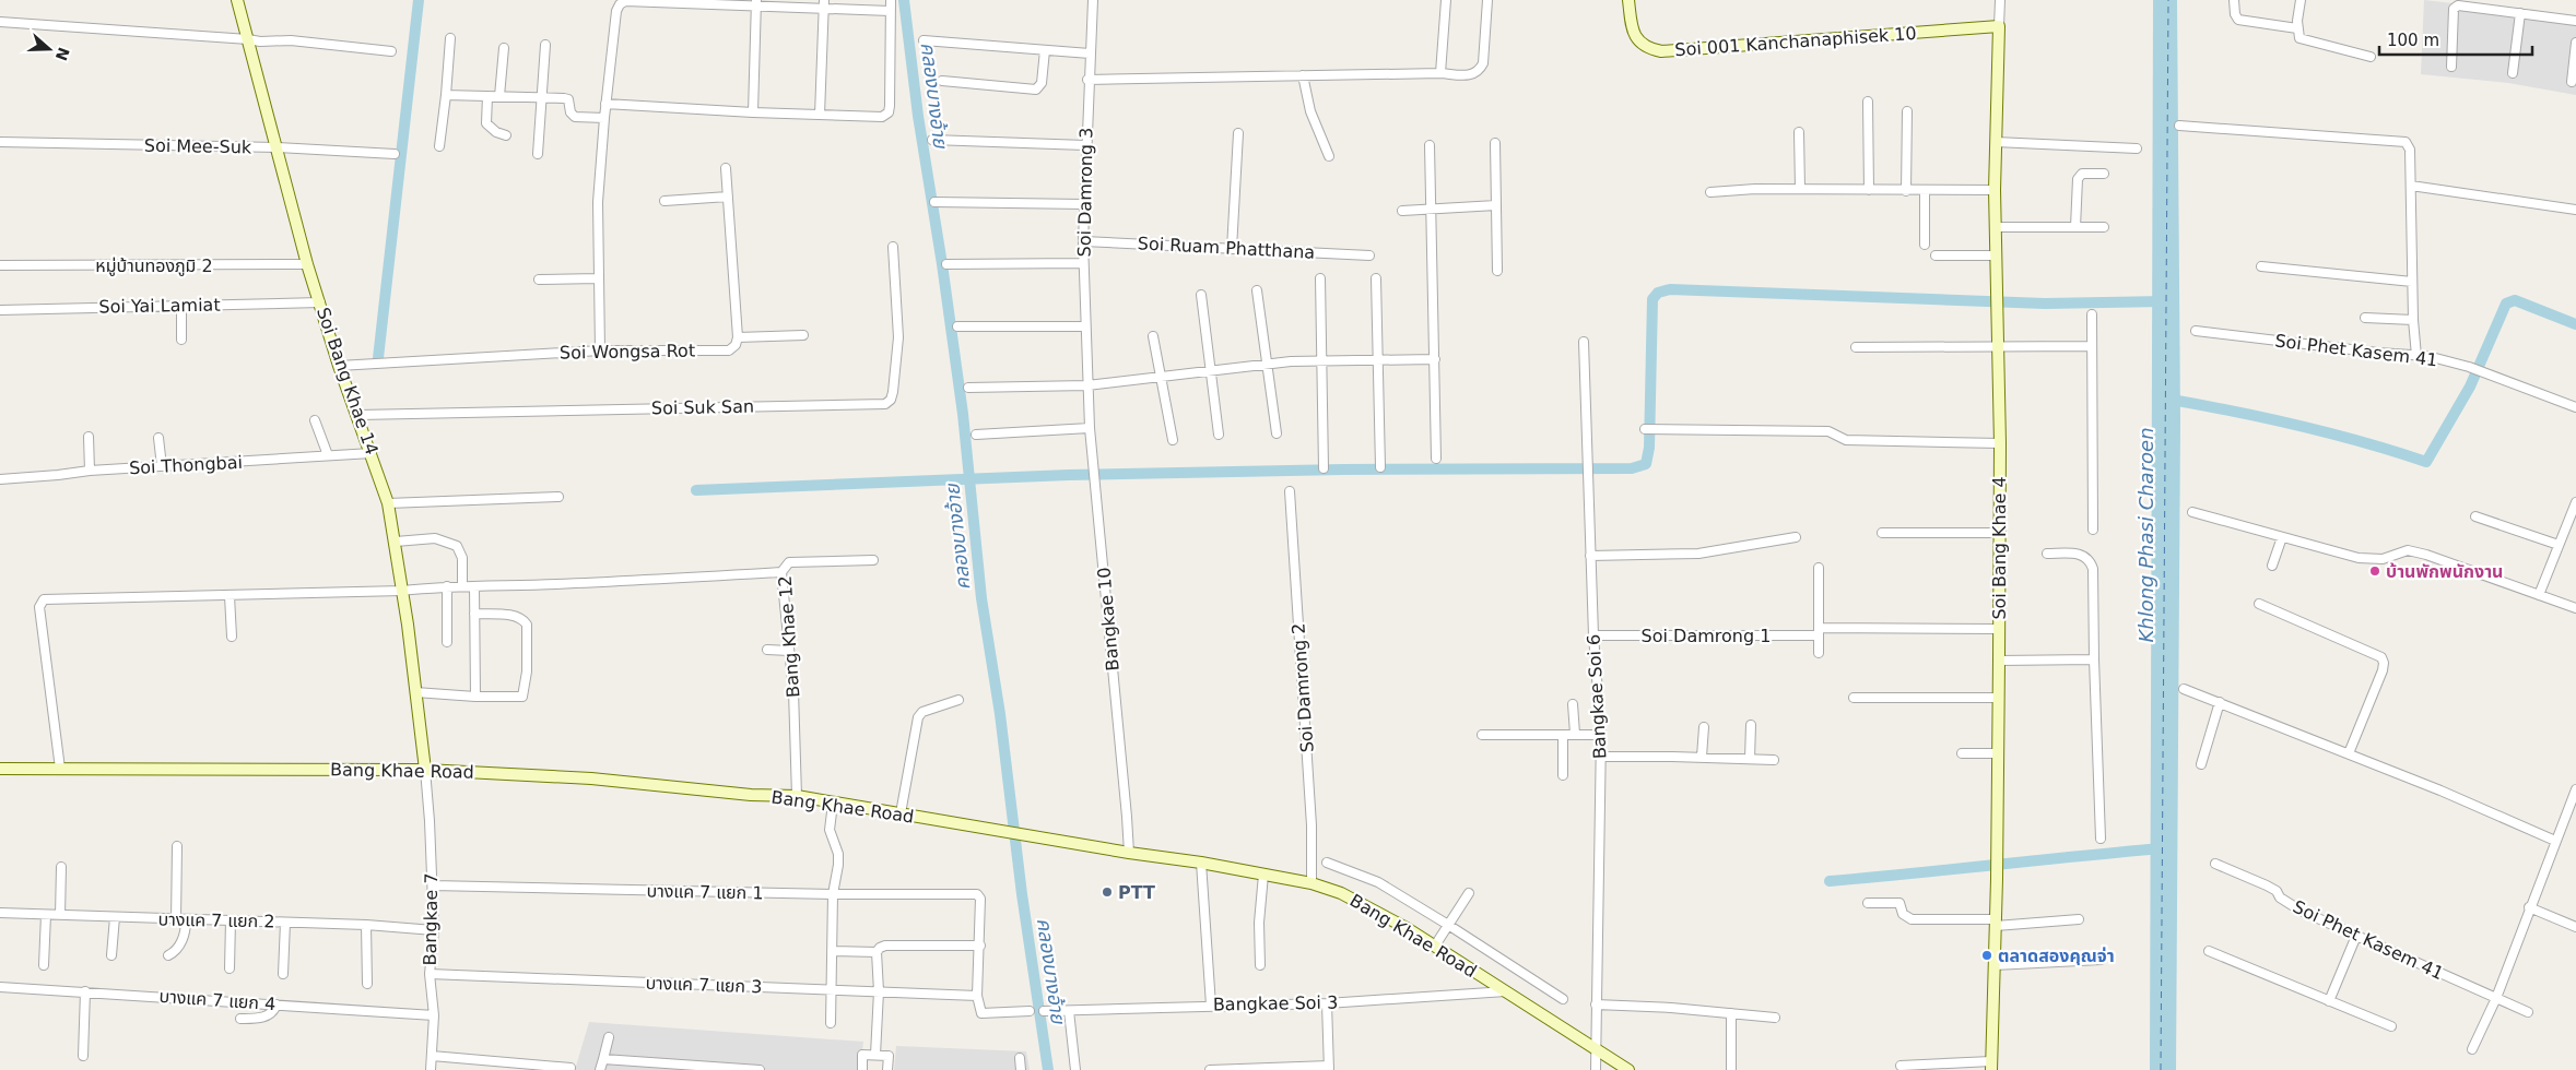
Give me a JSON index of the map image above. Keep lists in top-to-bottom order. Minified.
{"streets":{"street":["Soi 001 Kanchanaphisek 10","Soi Mee-Suk","Soi Damrong 3","Soi Ruam Phatthana","หมู่บ้านทองภูมิ 2","Soi Yai Lamiat","Soi Phet Kasem 41","Soi Wongsa Rot","Soi Bang Khae 14","Soi Suk San","Soi Thongbai","Soi Bang Khae 4","Bangkae 10","Soi Damrong 1","Bang Khae 12","Soi Damrong 2","Bangkae Soi 6","Bang Khae Road","บางแค 7 แยก 1","Bangkae 7","บางแค 7 แยก 2","บางแค 7 แยก 3","บางแค 7 แยก 4","Bangkae Soi 3"]},"crossings":[["Soi 001 Kanchanaphisek 10","Soi Bang Khae 4"],["Soi Mee-Suk","Soi Bang Khae 14"],["Soi Damrong 3","Soi Ruam Phatthana"],["Soi Damrong 3","Bangkae 10"],["หมู่บ้านทองภูมิ 2","Soi Bang Khae 14"],["Soi Yai Lamiat","Soi Bang Khae 14"],["Soi Wongsa Rot","Soi Bang Khae 14"],["Soi Bang Khae 14","Soi Suk San"],["Soi Bang Khae 14","Soi Thongbai"],["Soi Bang Khae 14","Bang Khae Road"],["Soi Bang Khae 14","Bangkae 7"],["Soi Bang Khae 4","Soi Damrong 1"],["Bangkae 10","Bang Khae Road"],["Soi Damrong 1","Bangkae Soi 6"],["Bang Khae 12","Bang Khae Road"],["Soi Damrong 2","Bang Khae Road"],["Bangkae Soi 6","Bang Khae Road"],["Bang Khae Road","Bangkae 7"],["Bang Khae Road","Bangkae Soi 3"],["บางแค 7 แยก 1","Bangkae 7"],["Bangkae 7","บางแค 7 แยก 2"],["Bangkae 7","บางแค 7 แยก 3"],["Bangkae 7","บางแค 7 แยก 4"]],"water":["คลองบางอ้าย","Khlong Phasi Charoen"],"places":["บ้านพักพนักงาน","PTT","ตลาดสองคุณจ่า"],"scale_bar":"100 m","north":"right"}
